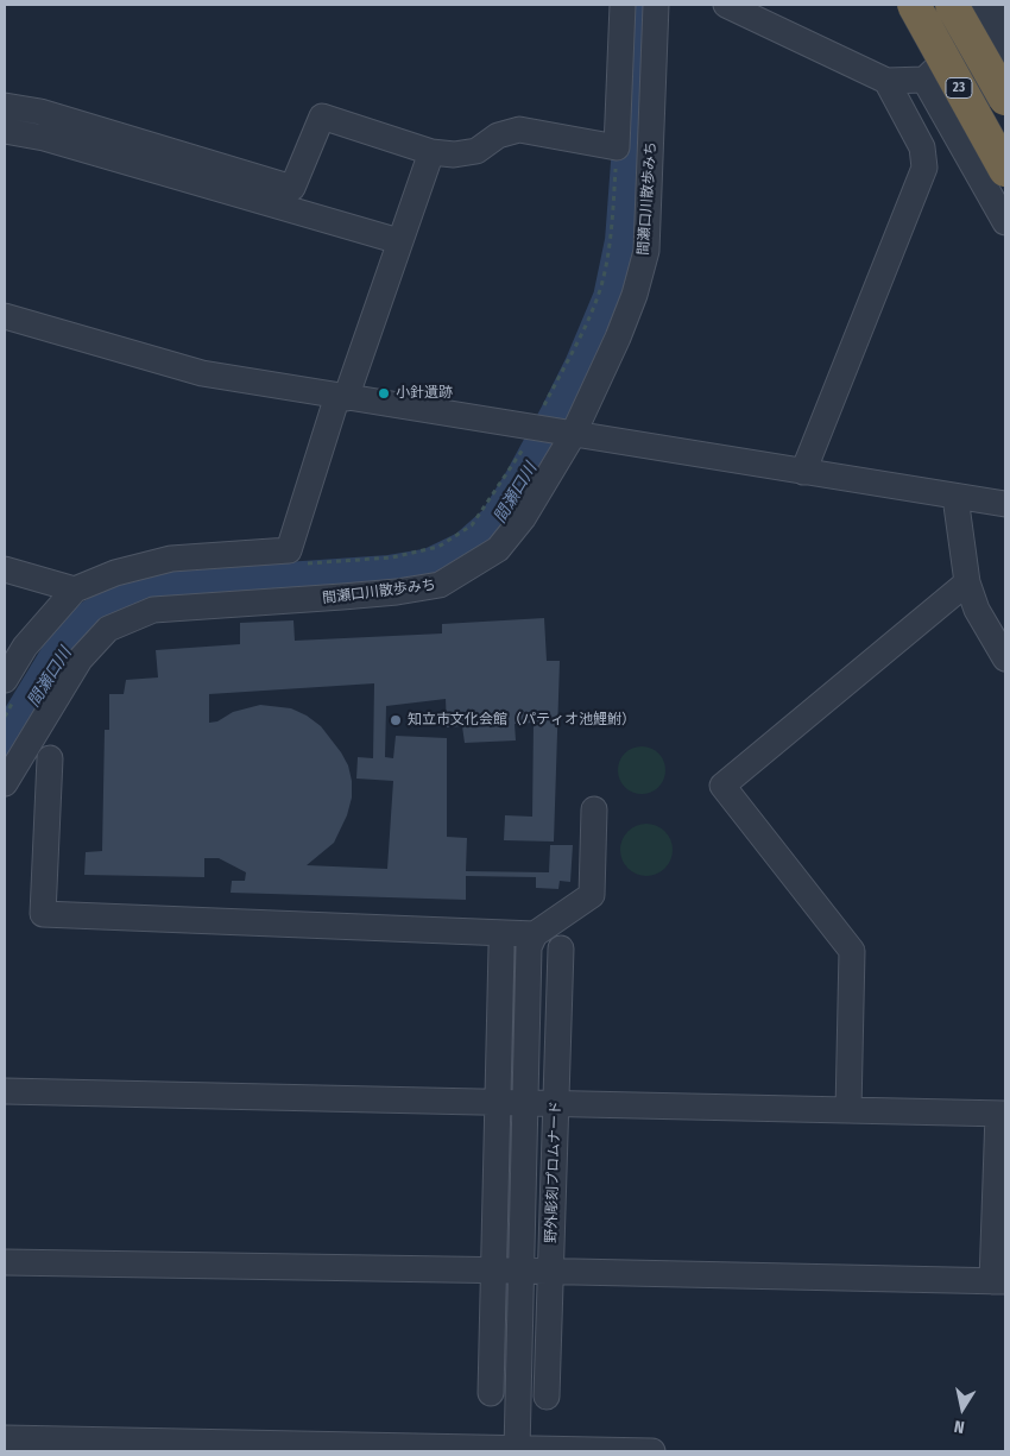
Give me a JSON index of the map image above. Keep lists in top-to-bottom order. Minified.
{"streets":{"highway":["23"],"street":["間瀬口川散歩みち","野外彫刻プロムナード"]},"water":["間瀬口川"],"places":["小針遺跡","知立市文化会館（パティオ池鯉鮒）"],"north":"bottom"}
